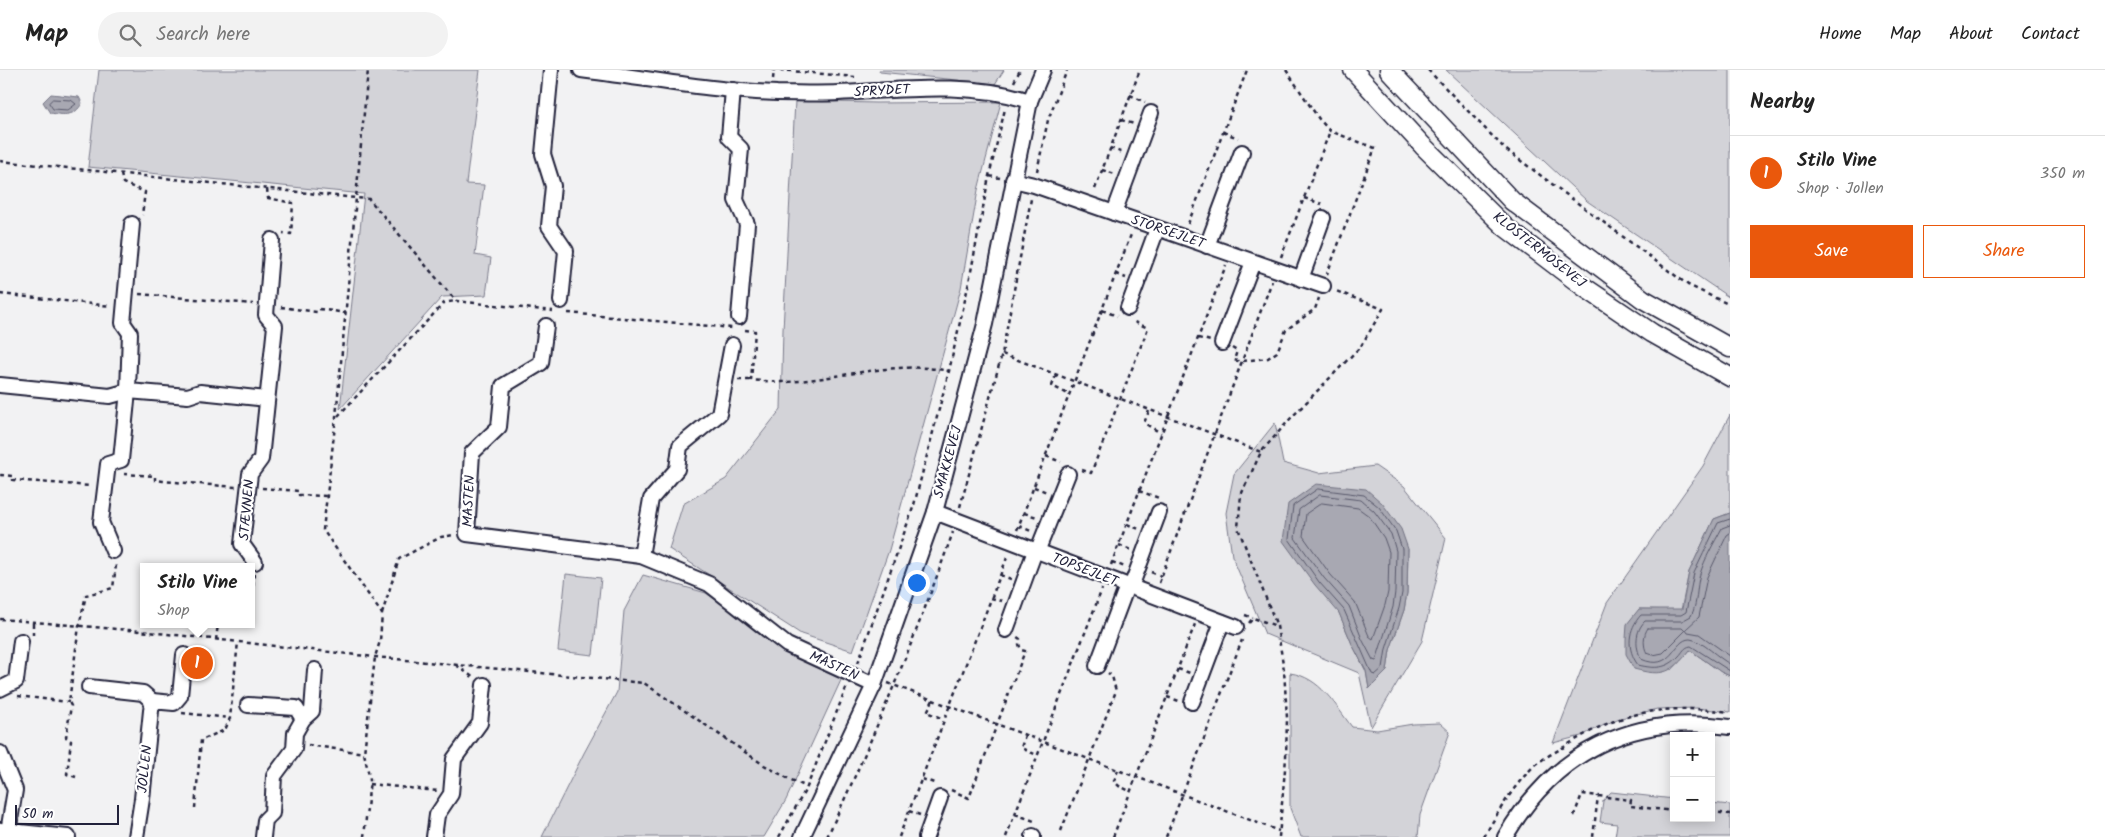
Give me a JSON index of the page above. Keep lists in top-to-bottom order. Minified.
{"streets":{"main road":["KLOSTERMOSEVEJ"],"street":["SPRYDET","STORSEJLET","SMAKKEVEJ","MASTEN","STÆVNEN","TOPSEJLET","JOLLEN"]},"crossings":[["SPRYDET","SMAKKEVEJ"],["STORSEJLET","SMAKKEVEJ"],["SMAKKEVEJ","MASTEN"],["SMAKKEVEJ","TOPSEJLET"]],"scale_bar":"50 m","page":{"header":"Map","search":"Search here","nav":["Home","Map","About","Contact"],"heading":"Nearby","list":[{"mark":"1","name":"Stilo Vine","note":"Shop · Jollen","value":"350 m"}],"buttons":["Save","Share"],"popup":["Stilo Vine","Shop"],"pins":"1","map_buttons":["+","−"],"scale":"50 m"}}
